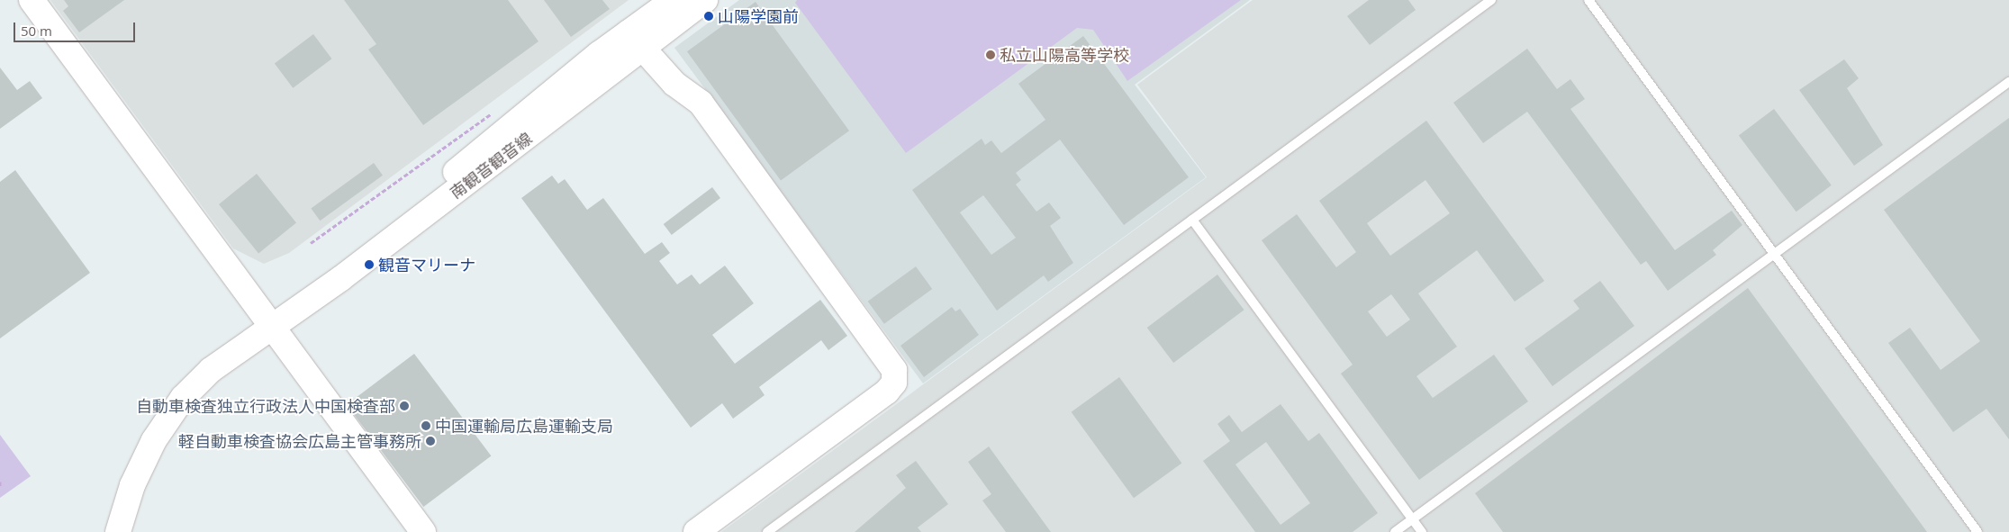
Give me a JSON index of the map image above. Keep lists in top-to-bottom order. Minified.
{"streets":{"street":["南観音観音線"]},"places":["山陽学園前","私立山陽高等学校","観音マリーナ","自動車検査独立行政法人中国検査部","中国運輸局広島運輸支局","軽自動車検査協会広島主管事務所"],"scale_bar":"50 m"}
